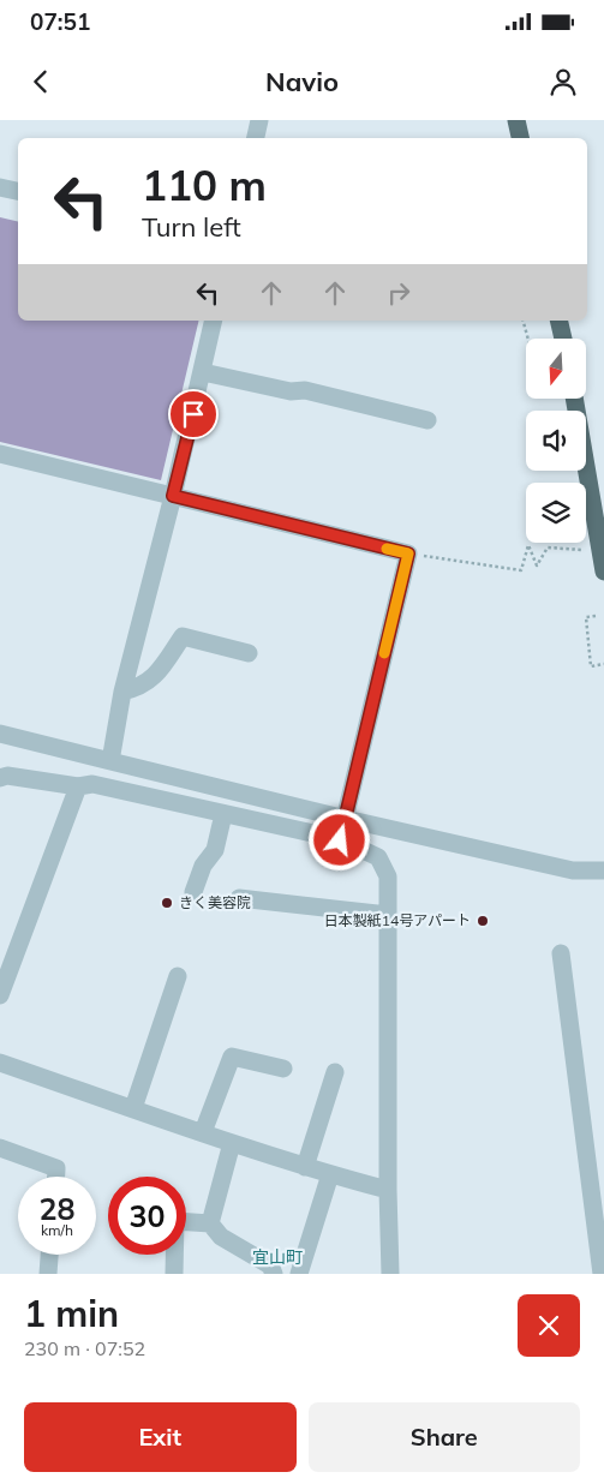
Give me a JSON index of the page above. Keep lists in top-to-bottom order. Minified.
{"districts":["宜山町"],"places":["きく美容院","日本製紙14号アパート"],"north":"bottom","page":{"status":"07:51","header":"Navio","turn":["110 m","Turn left"],"speed":"28 km/h","limit":"30","heading":["1 min","230 m · 07:52"],"buttons":["Exit","Share"]}}
